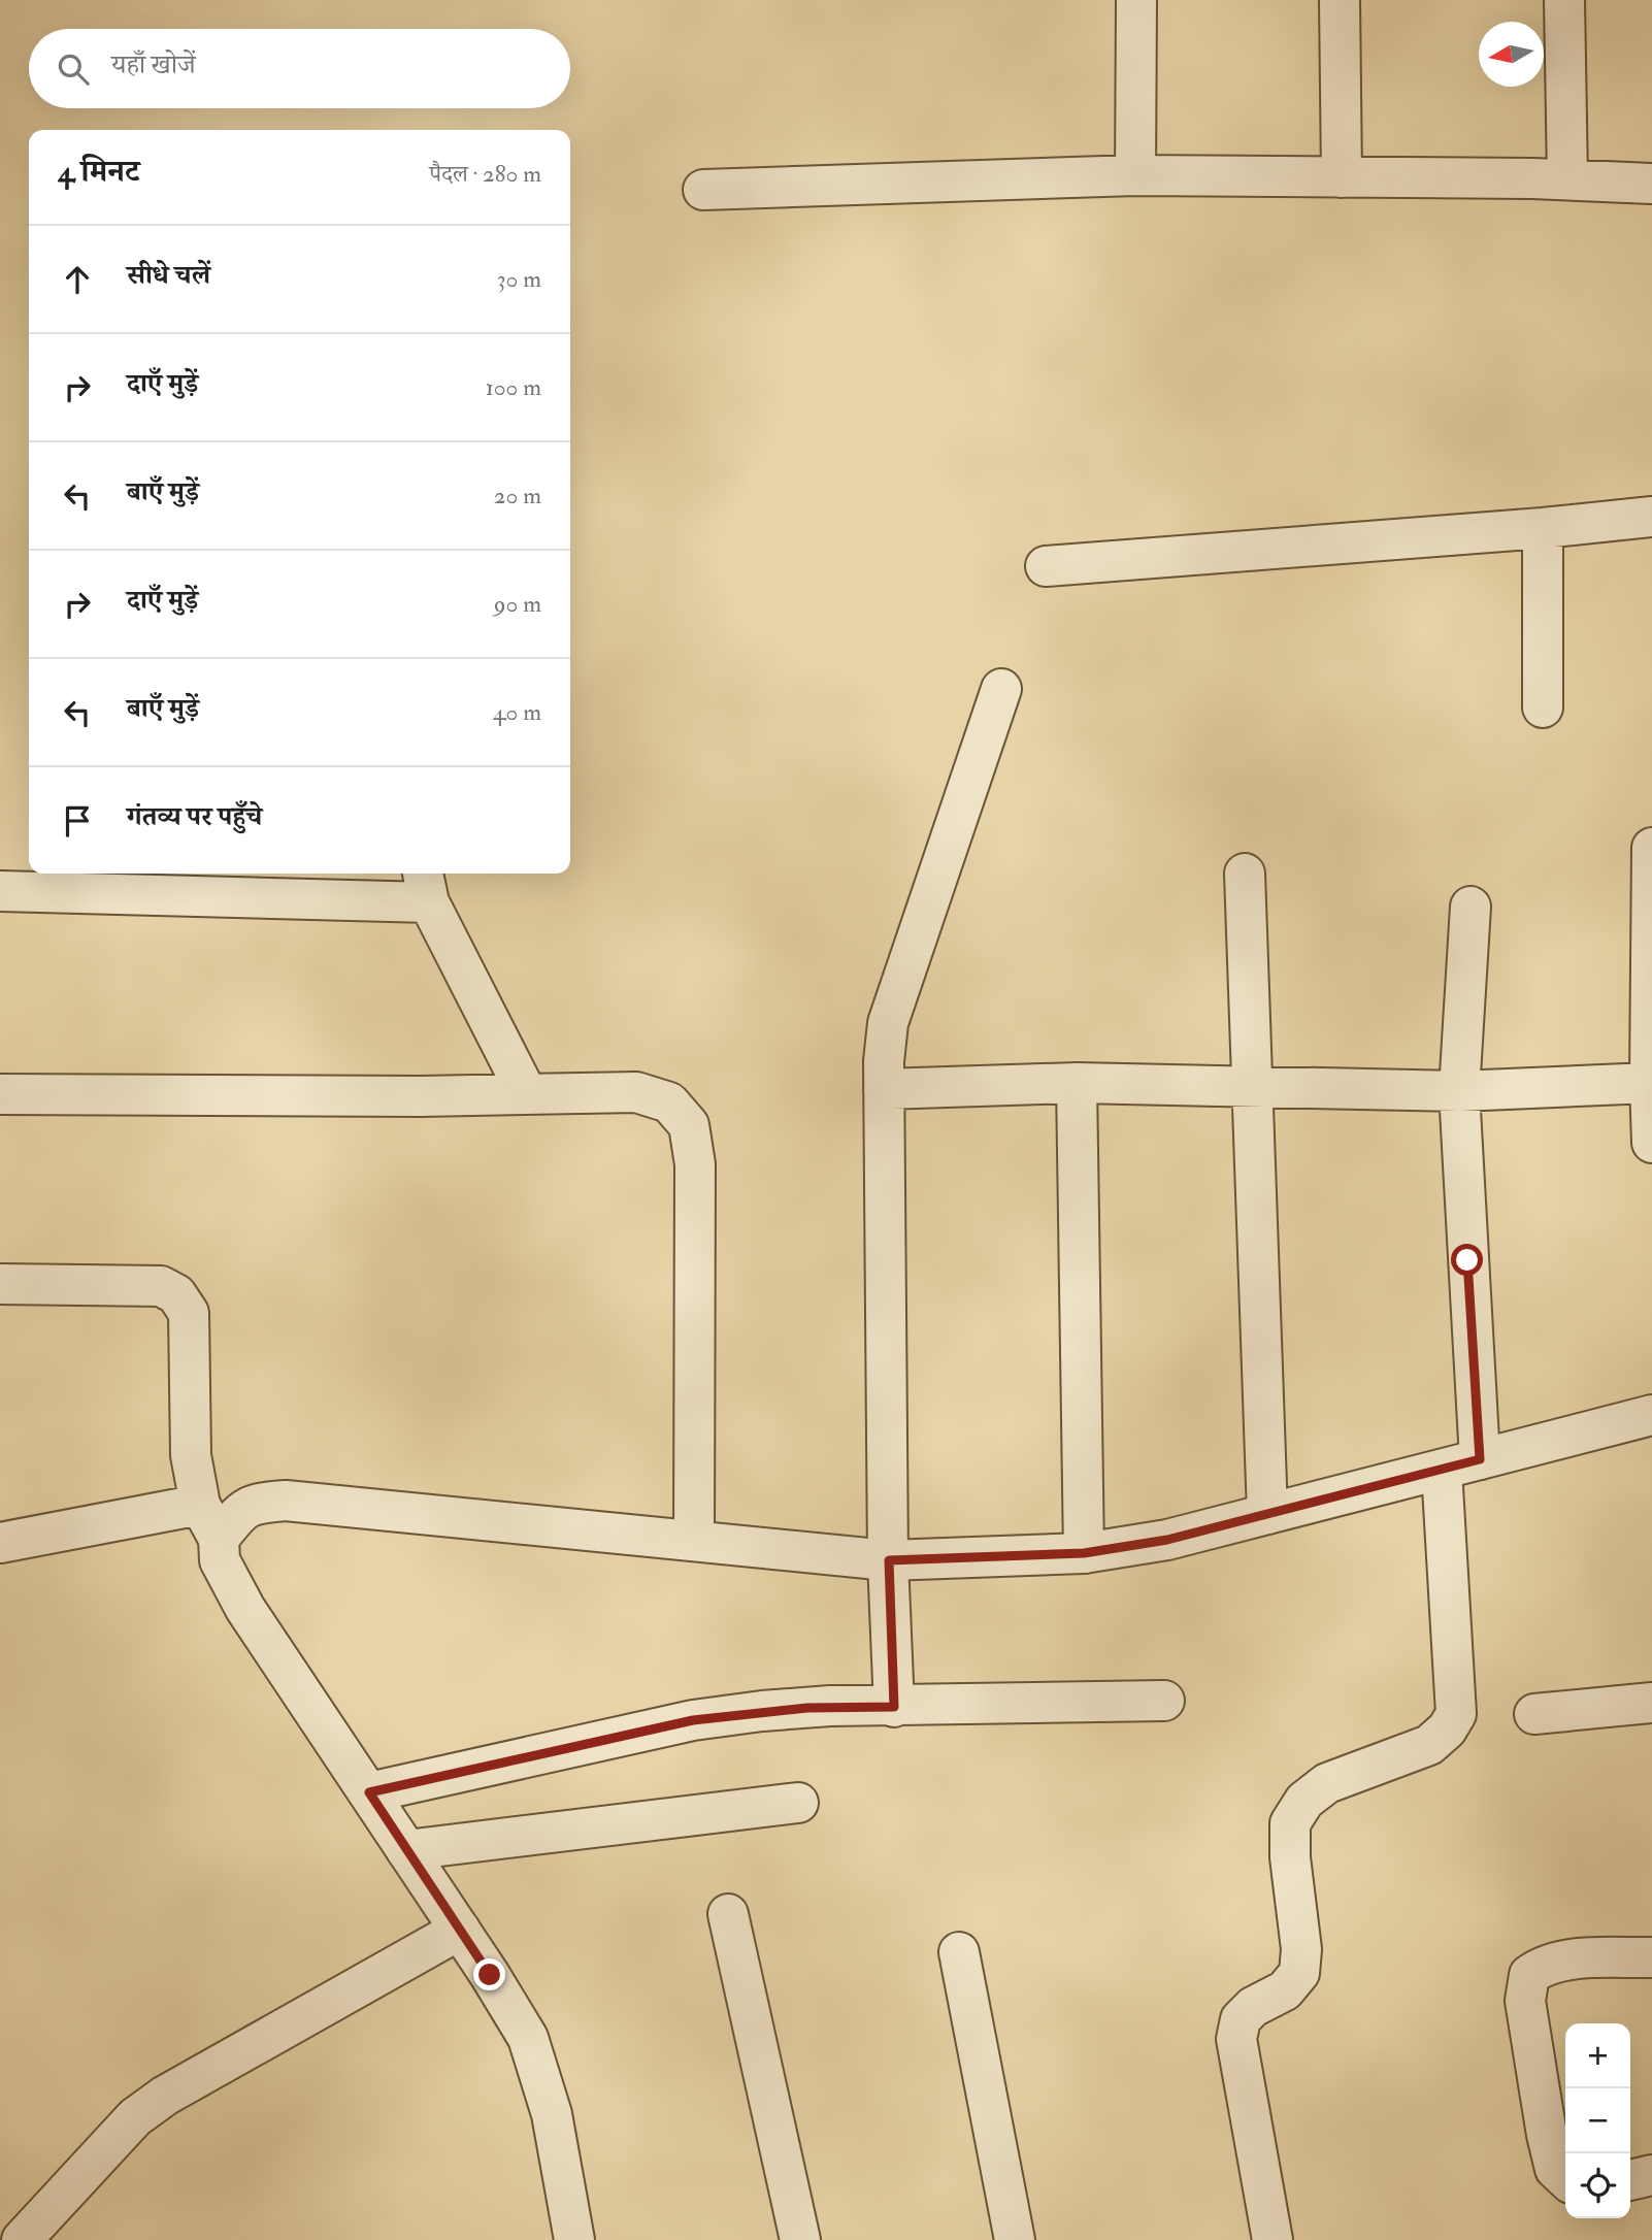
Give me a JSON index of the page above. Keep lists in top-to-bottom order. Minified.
{"north":"left","page":{"search":"यहाँ खोजें","heading":["4 मिनट","पैदल · 280 m"],"list":[["सीधे चलें","30 m"],["दाएँ मुड़ें","100 m"],["बाएँ मुड़ें","20 m"],["दाएँ मुड़ें","90 m"],["बाएँ मुड़ें","40 m"],"गंतव्य पर पहुँचे"],"map_buttons":["+","−"]}}
